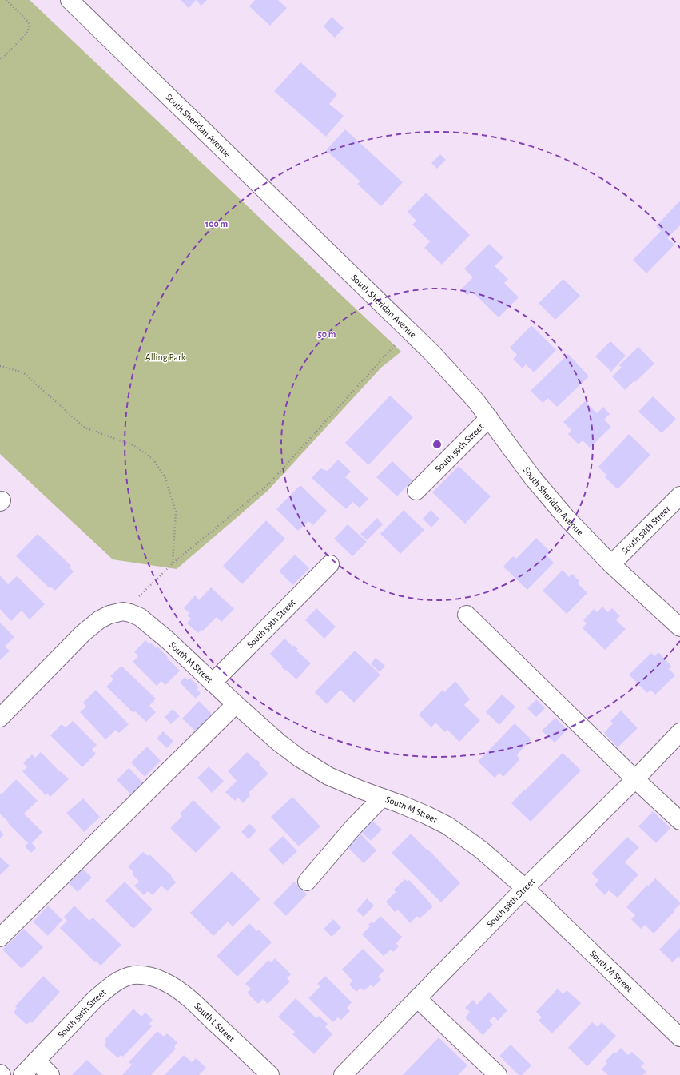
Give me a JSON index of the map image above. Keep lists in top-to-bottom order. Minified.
{"streets":{"street":["South Sheridan Avenue","South 59th Street","South 58th Street","South M Street","South L Street"]},"crossings":[["South Sheridan Avenue","South 59th Street"],["South Sheridan Avenue","South 58th Street"],["South 59th Street","South M Street"],["South 58th Street","South M Street"],["South 58th Street","South L Street"]],"parks":["Alling Park"],"rings":["100 m","50 m"]}
